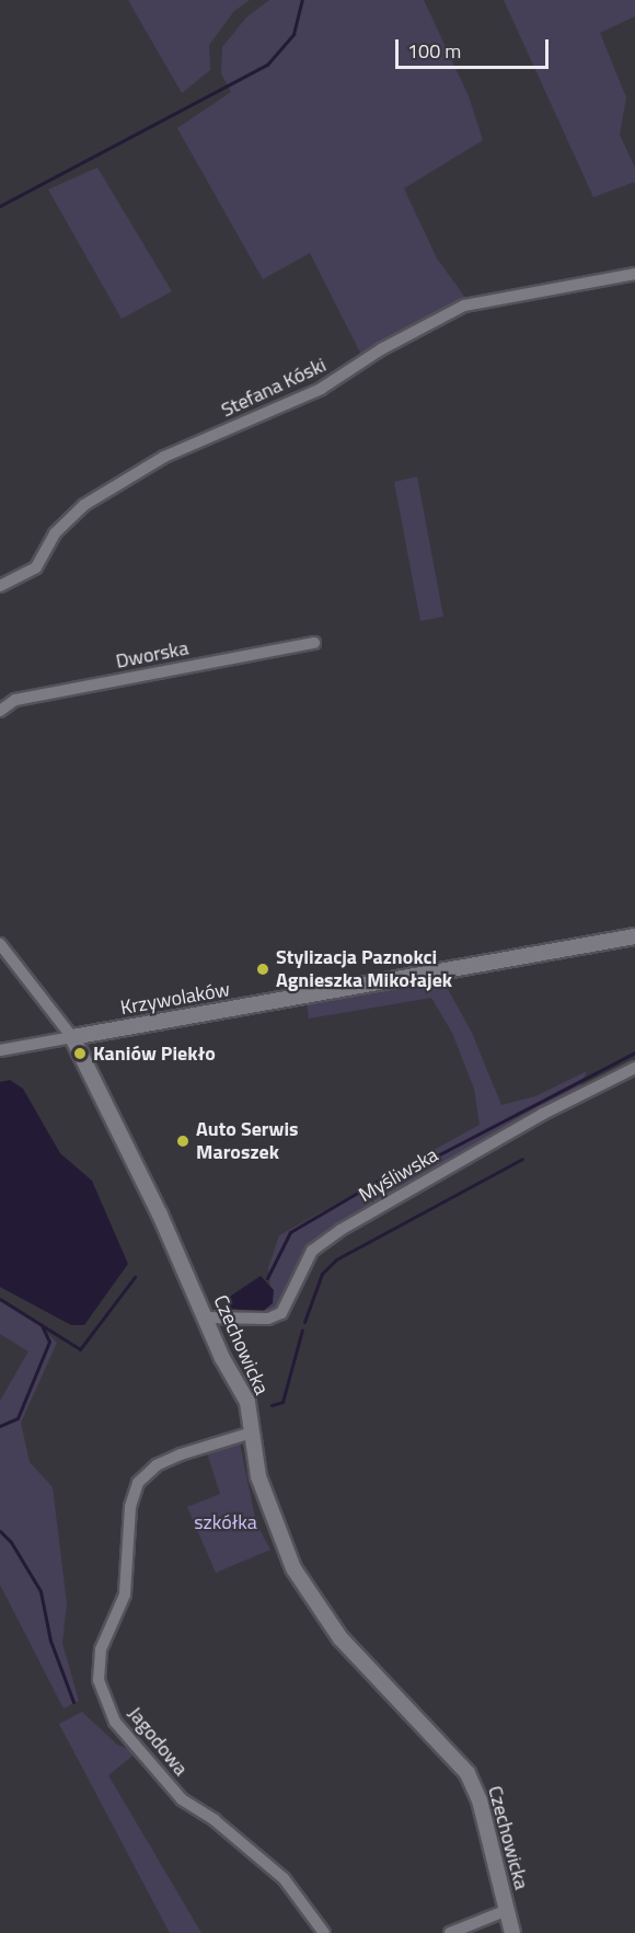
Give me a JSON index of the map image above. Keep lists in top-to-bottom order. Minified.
{"streets":{"street":["Stefana Kóski","Dworska","Krzywolaków","Myśliwska","Czechowicka","Jagodowa"]},"crossings":[["Krzywolaków","Czechowicka"],["Myśliwska","Czechowicka"],["Czechowicka","Jagodowa"]],"parks":["szkółka"],"places":["Stylizacja Paznokci Agnieszka Mikołajek","Kaniów Piekło","Auto Serwis Maroszek"],"scale_bar":"100 m"}
